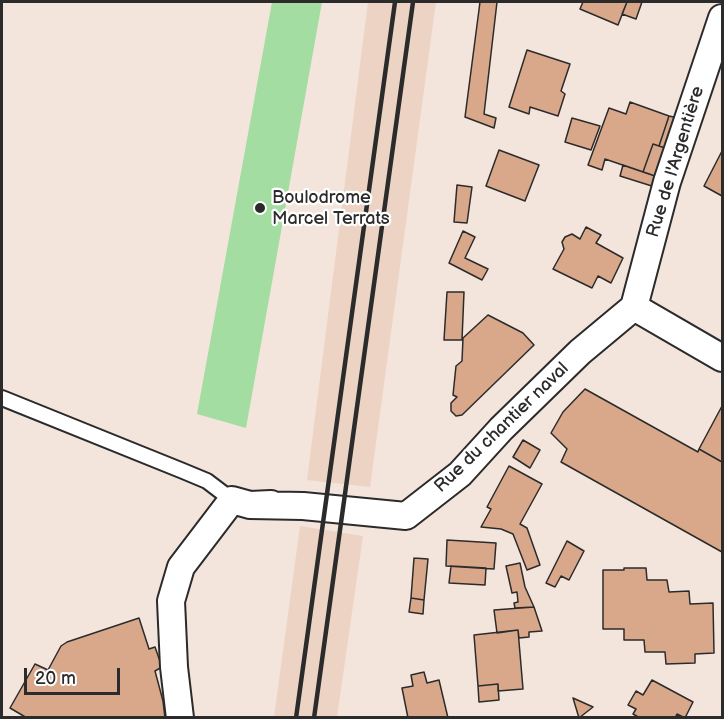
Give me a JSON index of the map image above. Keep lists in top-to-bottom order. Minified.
{"streets":{"street":["Rue de l'Argentière","Rue du chantier naval"]},"crossings":[["Rue de l'Argentière","Rue du chantier naval"]],"places":["Boulodrome Marcel Terrats"],"scale_bar":"20 m"}
